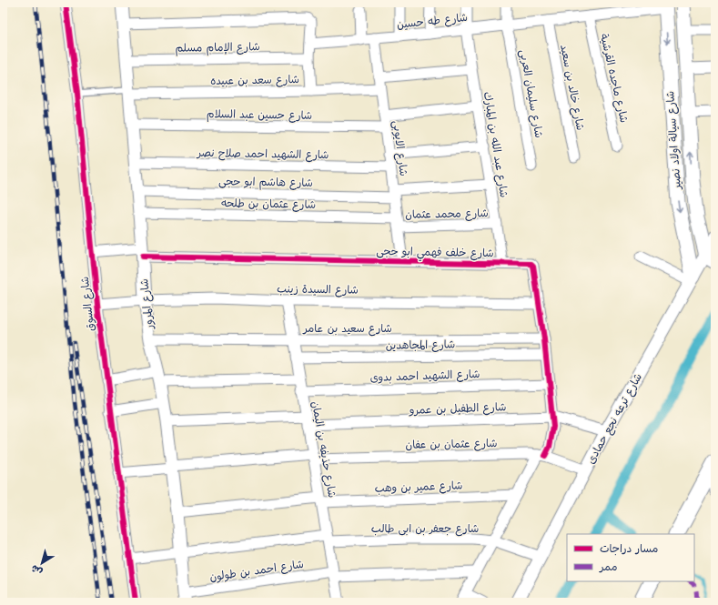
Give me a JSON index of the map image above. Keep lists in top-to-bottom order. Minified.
{"streets":{"main road":["شارع سيالة اولاد نصير"],"street":["شارع طه حسين","شارع الإمام مسلم","شارع ماجده القرشية","شارع سعد بن عبيده","شارع خالد بن سعيد","شارع سليمان العربى","شارع حسين عبد السلام","شارع عبد الله بن المبارك","شارع الايوبى","شارع الشهيد احمد صلاح نصر","شارع هاشم ابو حجى","شارع عثمان بن طلحه","شارع محمد عثمان","شارع خلف فهمي ابو حجى","شارع السيدة زينب","شارع السوق","شارع المرور","شارع سعيد بن عامر","شارع المجاهدين","شارع الشهيد احمد بدوى","شارع الطفيل بن عمرو","شارع ترعه نجع حمادى","شارع عثمان بن عفان","شارع حذيفه بن اليمان","شارع عمير بن وهب","شارع جعفر بن ابى طالب","شارع احمد بن طولون"]},"crossings":[["شارع طه حسين","شارع ماجده القرشية"],["شارع طه حسين","شارع خالد بن سعيد"],["شارع طه حسين","شارع سليمان العربى"],["شارع طه حسين","شارع سيالة اولاد نصير"],["شارع طه حسين","شارع عبد الله بن المبارك"],["شارع طه حسين","شارع الايوبى"],["شارع الإمام مسلم","شارع المرور"],["شارع سعد بن عبيده","شارع الايوبى"],["شارع سعد بن عبيده","شارع المرور"],["شارع حسين عبد السلام","شارع الايوبى"],["شارع حسين عبد السلام","شارع المرور"],["شارع سيالة اولاد نصير","شارع ترعه نجع حمادى"],["شارع عبد الله بن المبارك","شارع هاشم ابو حجى"],["شارع عبد الله بن المبارك","شارع محمد عثمان"],["شارع عبد الله بن المبارك","شارع خلف فهمي ابو حجى"],["شارع الايوبى","شارع الشهيد احمد صلاح نصر"],["شارع الايوبى","شارع هاشم ابو حجى"],["شارع الايوبى","شارع عثمان بن طلحه"],["شارع الايوبى","شارع محمد عثمان"],["شارع الايوبى","شارع خلف فهمي ابو حجى"],["شارع الشهيد احمد صلاح نصر","شارع المرور"],["شارع هاشم ابو حجى","شارع المرور"],["شارع عثمان بن طلحه","شارع محمد عثمان"],["شارع عثمان بن طلحه","شارع المرور"],["شارع خلف فهمي ابو حجى","شارع السيدة زينب"],["شارع خلف فهمي ابو حجى","شارع السوق"],["شارع خلف فهمي ابو حجى","شارع المرور"],["شارع خلف فهمي ابو حجى","شارع سعيد بن عامر"],["شارع خلف فهمي ابو حجى","شارع المجاهدين"],["شارع خلف فهمي ابو حجى","شارع الشهيد احمد بدوى"],["شارع خلف فهمي ابو حجى","شارع الطفيل بن عمرو"],["شارع خلف فهمي ابو حجى","شارع عثمان بن عفان"],["شارع خلف فهمي ابو حجى","شارع عمير بن وهب"],["شارع خلف فهمي ابو حجى","شارع جعفر بن ابى طالب"],["شارع خلف فهمي ابو حجى","شارع احمد بن طولون"],["شارع السيدة زينب","شارع السوق"],["شارع السيدة زينب","شارع المرور"],["شارع السيدة زينب","شارع حذيفه بن اليمان"],["شارع السوق","شارع عثمان بن عفان"],["شارع السوق","شارع جعفر بن ابى طالب"],["شارع المرور","شارع سعيد بن عامر"],["شارع المرور","شارع الطفيل بن عمرو"],["شارع المرور","شارع عثمان بن عفان"],["شارع المرور","شارع عمير بن وهب"],["شارع المرور","شارع جعفر بن ابى طالب"],["شارع المرور","شارع احمد بن طولون"],["شارع سعيد بن عامر","شارع حذيفه بن اليمان"],["شارع المجاهدين","شارع حذيفه بن اليمان"],["شارع الشهيد احمد بدوى","شارع حذيفه بن اليمان"],["شارع الطفيل بن عمرو","شارع ترعه نجع حمادى"],["شارع الطفيل بن عمرو","شارع حذيفه بن اليمان"],["شارع ترعه نجع حمادى","شارع عثمان بن عفان"],["شارع ترعه نجع حمادى","شارع جعفر بن ابى طالب"],["شارع عثمان بن عفان","شارع حذيفه بن اليمان"],["شارع حذيفه بن اليمان","شارع عمير بن وهب"],["شارع حذيفه بن اليمان","شارع جعفر بن ابى طالب"],["شارع حذيفه بن اليمان","شارع احمد بن طولون"]],"legend":["مسار دراجات","ممر"],"north":"bottom left"}
